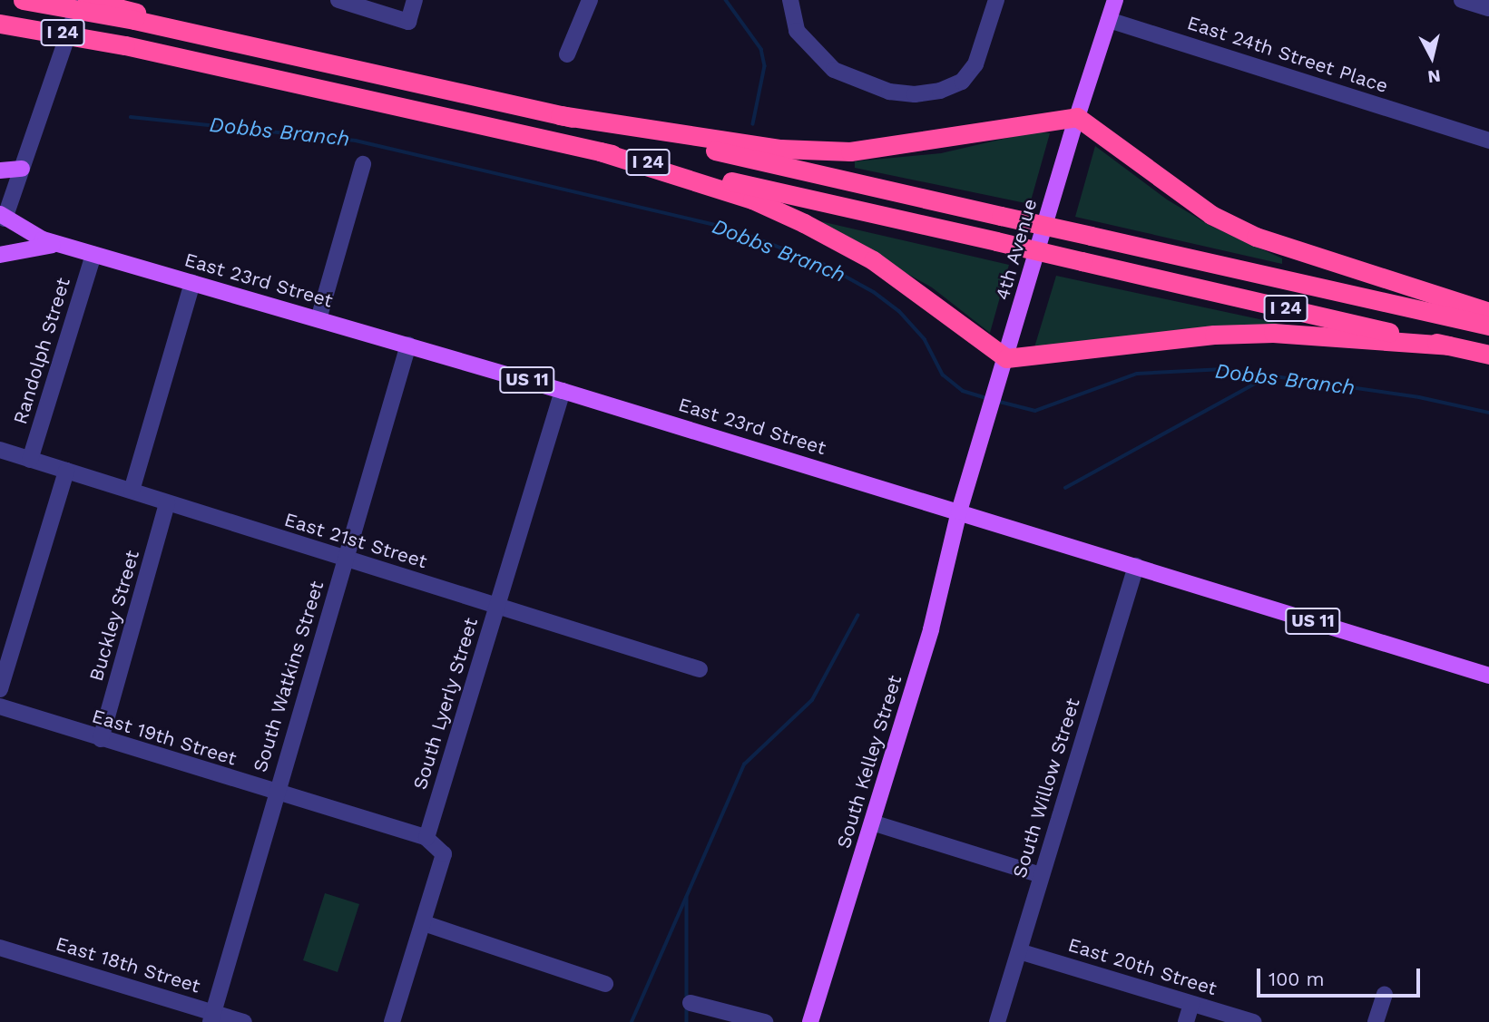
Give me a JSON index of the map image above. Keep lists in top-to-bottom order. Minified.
{"streets":{"highway":["I 24"],"main road":["4th Avenue","East 23rd Street","US 11","South Kelley Street"],"street":["East 24th Street Place","Randolph Street","East 21st Street","Buckley Street","South Watkins Street","South Lyerly Street","East 19th Street","South Willow Street","East 18th Street","East 20th Street"]},"crossings":[["East 24th Street Place","4th Avenue"],["4th Avenue","East 23rd Street"],["4th Avenue","South Kelley Street"],["East 23rd Street","Randolph Street"],["East 23rd Street","South Watkins Street"],["East 23rd Street","South Lyerly Street"],["East 23rd Street","South Kelley Street"],["East 23rd Street","South Willow Street"],["Randolph Street","East 21st Street"],["East 21st Street","Buckley Street"],["East 21st Street","South Watkins Street"],["East 21st Street","South Lyerly Street"],["Buckley Street","East 19th Street"],["South Watkins Street","East 19th Street"],["South Watkins Street","East 18th Street"],["South Lyerly Street","East 19th Street"],["South Willow Street","East 20th Street"]],"water":["Dobbs Branch"],"scale_bar":"100 m","north":"bottom"}
